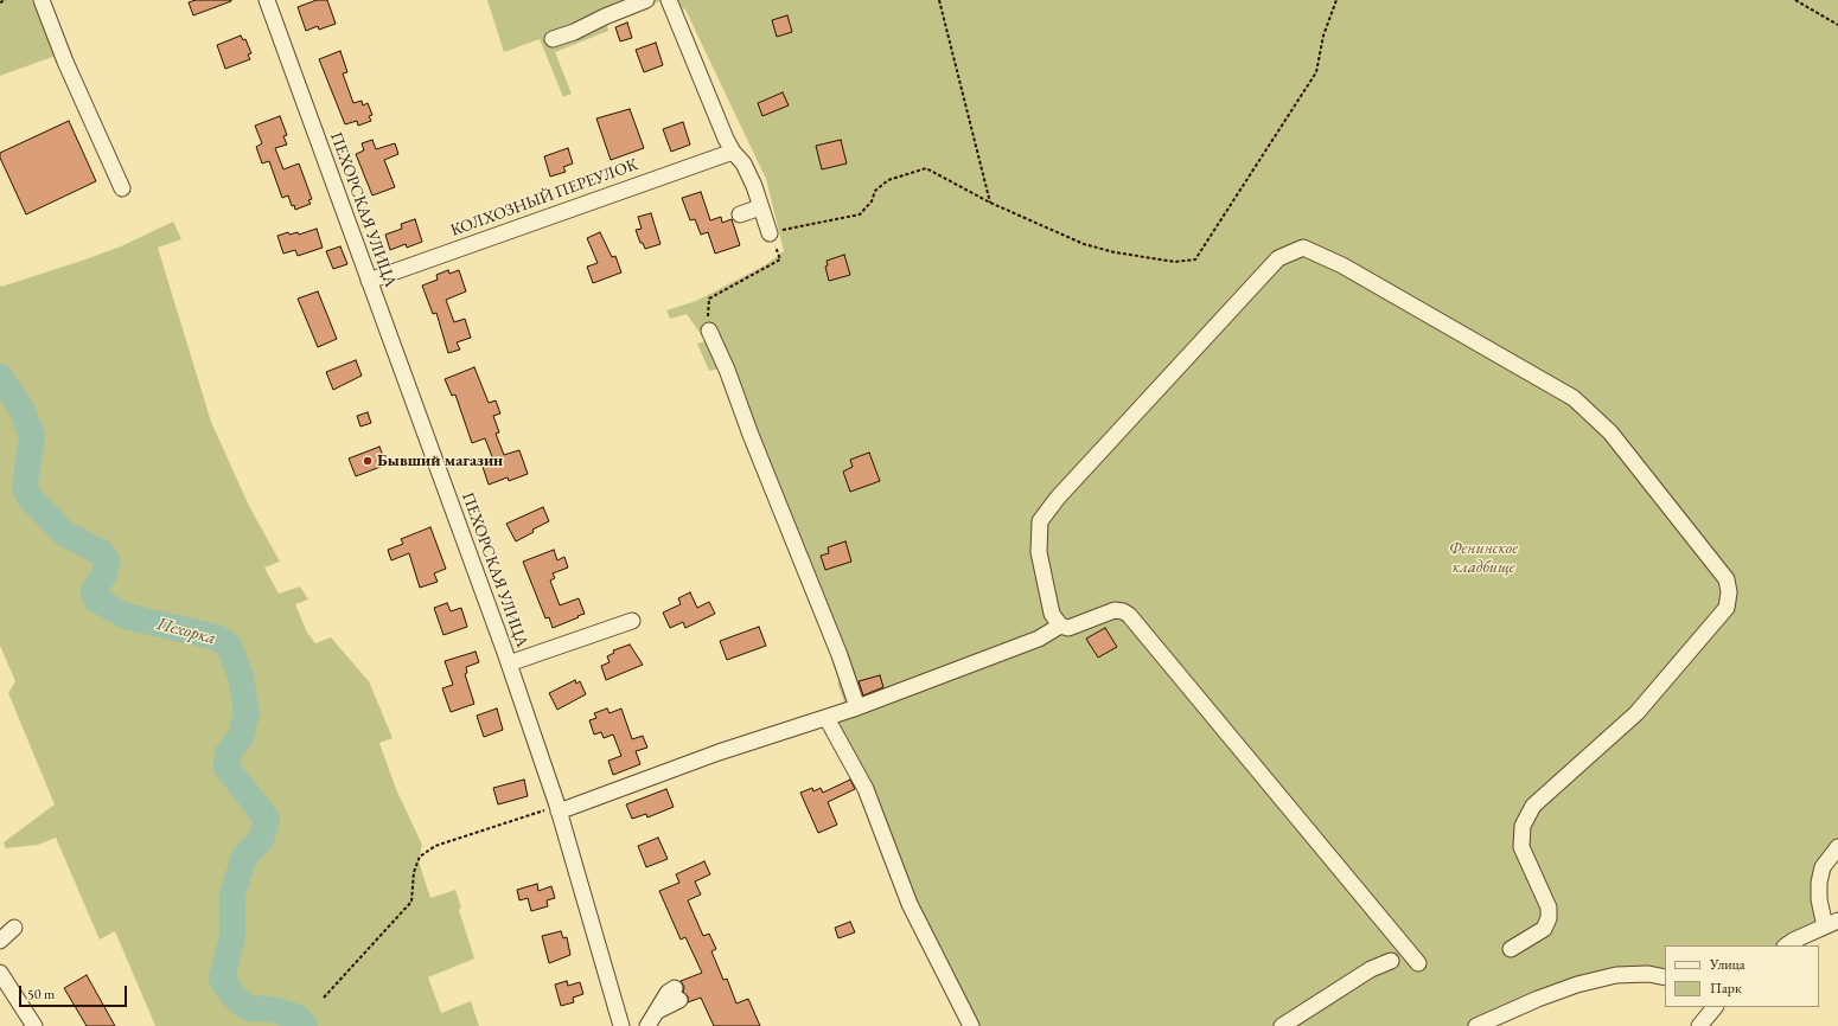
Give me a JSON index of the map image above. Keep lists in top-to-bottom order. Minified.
{"streets":{"street":["КОЛХОЗНЫЙ ПЕРЕУЛОК","ПЕХОРСКАЯ УЛИЦА"]},"crossings":[["КОЛХОЗНЫЙ ПЕРЕУЛОК","ПЕХОРСКАЯ УЛИЦА"]],"water":["Пехорка"],"parks":["Фенинское кладбище"],"places":["Бывший магазин"],"legend":["Улица","Парк"],"scale_bar":"50 m"}
